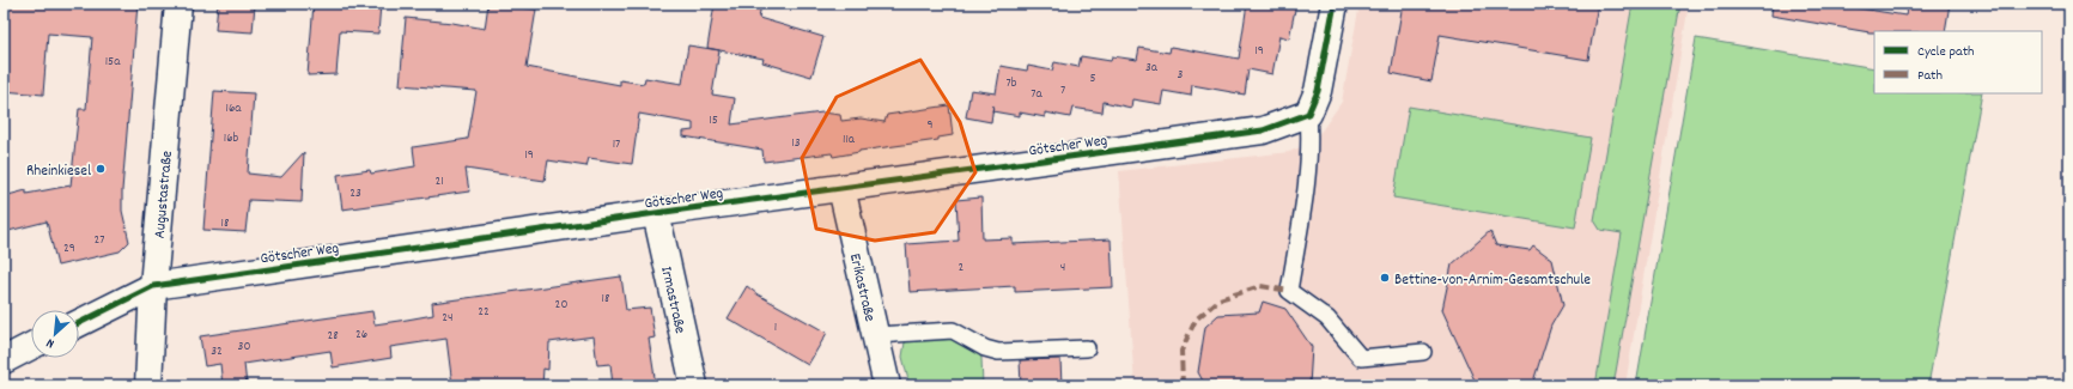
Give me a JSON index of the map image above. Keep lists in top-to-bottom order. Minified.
{"streets":{"street":["Götscher Weg","Augustastraße","Erikastraße","Irmastraße"]},"crossings":[["Götscher Weg","Augustastraße"],["Götscher Weg","Erikastraße"],["Götscher Weg","Irmastraße"]],"places":["Rheinkiesel","Bettine-von-Arnim-Gesamtschule"],"house_numbers":["19","15a","3a","3","5","7b","7","7a","16a","15","9","16b","11a","13","17","19","21","23","18","27","29","2","4","18","20","22","24","1","26","28","30","32"],"legend":["Cycle path","Path"],"north":"bottom left"}
